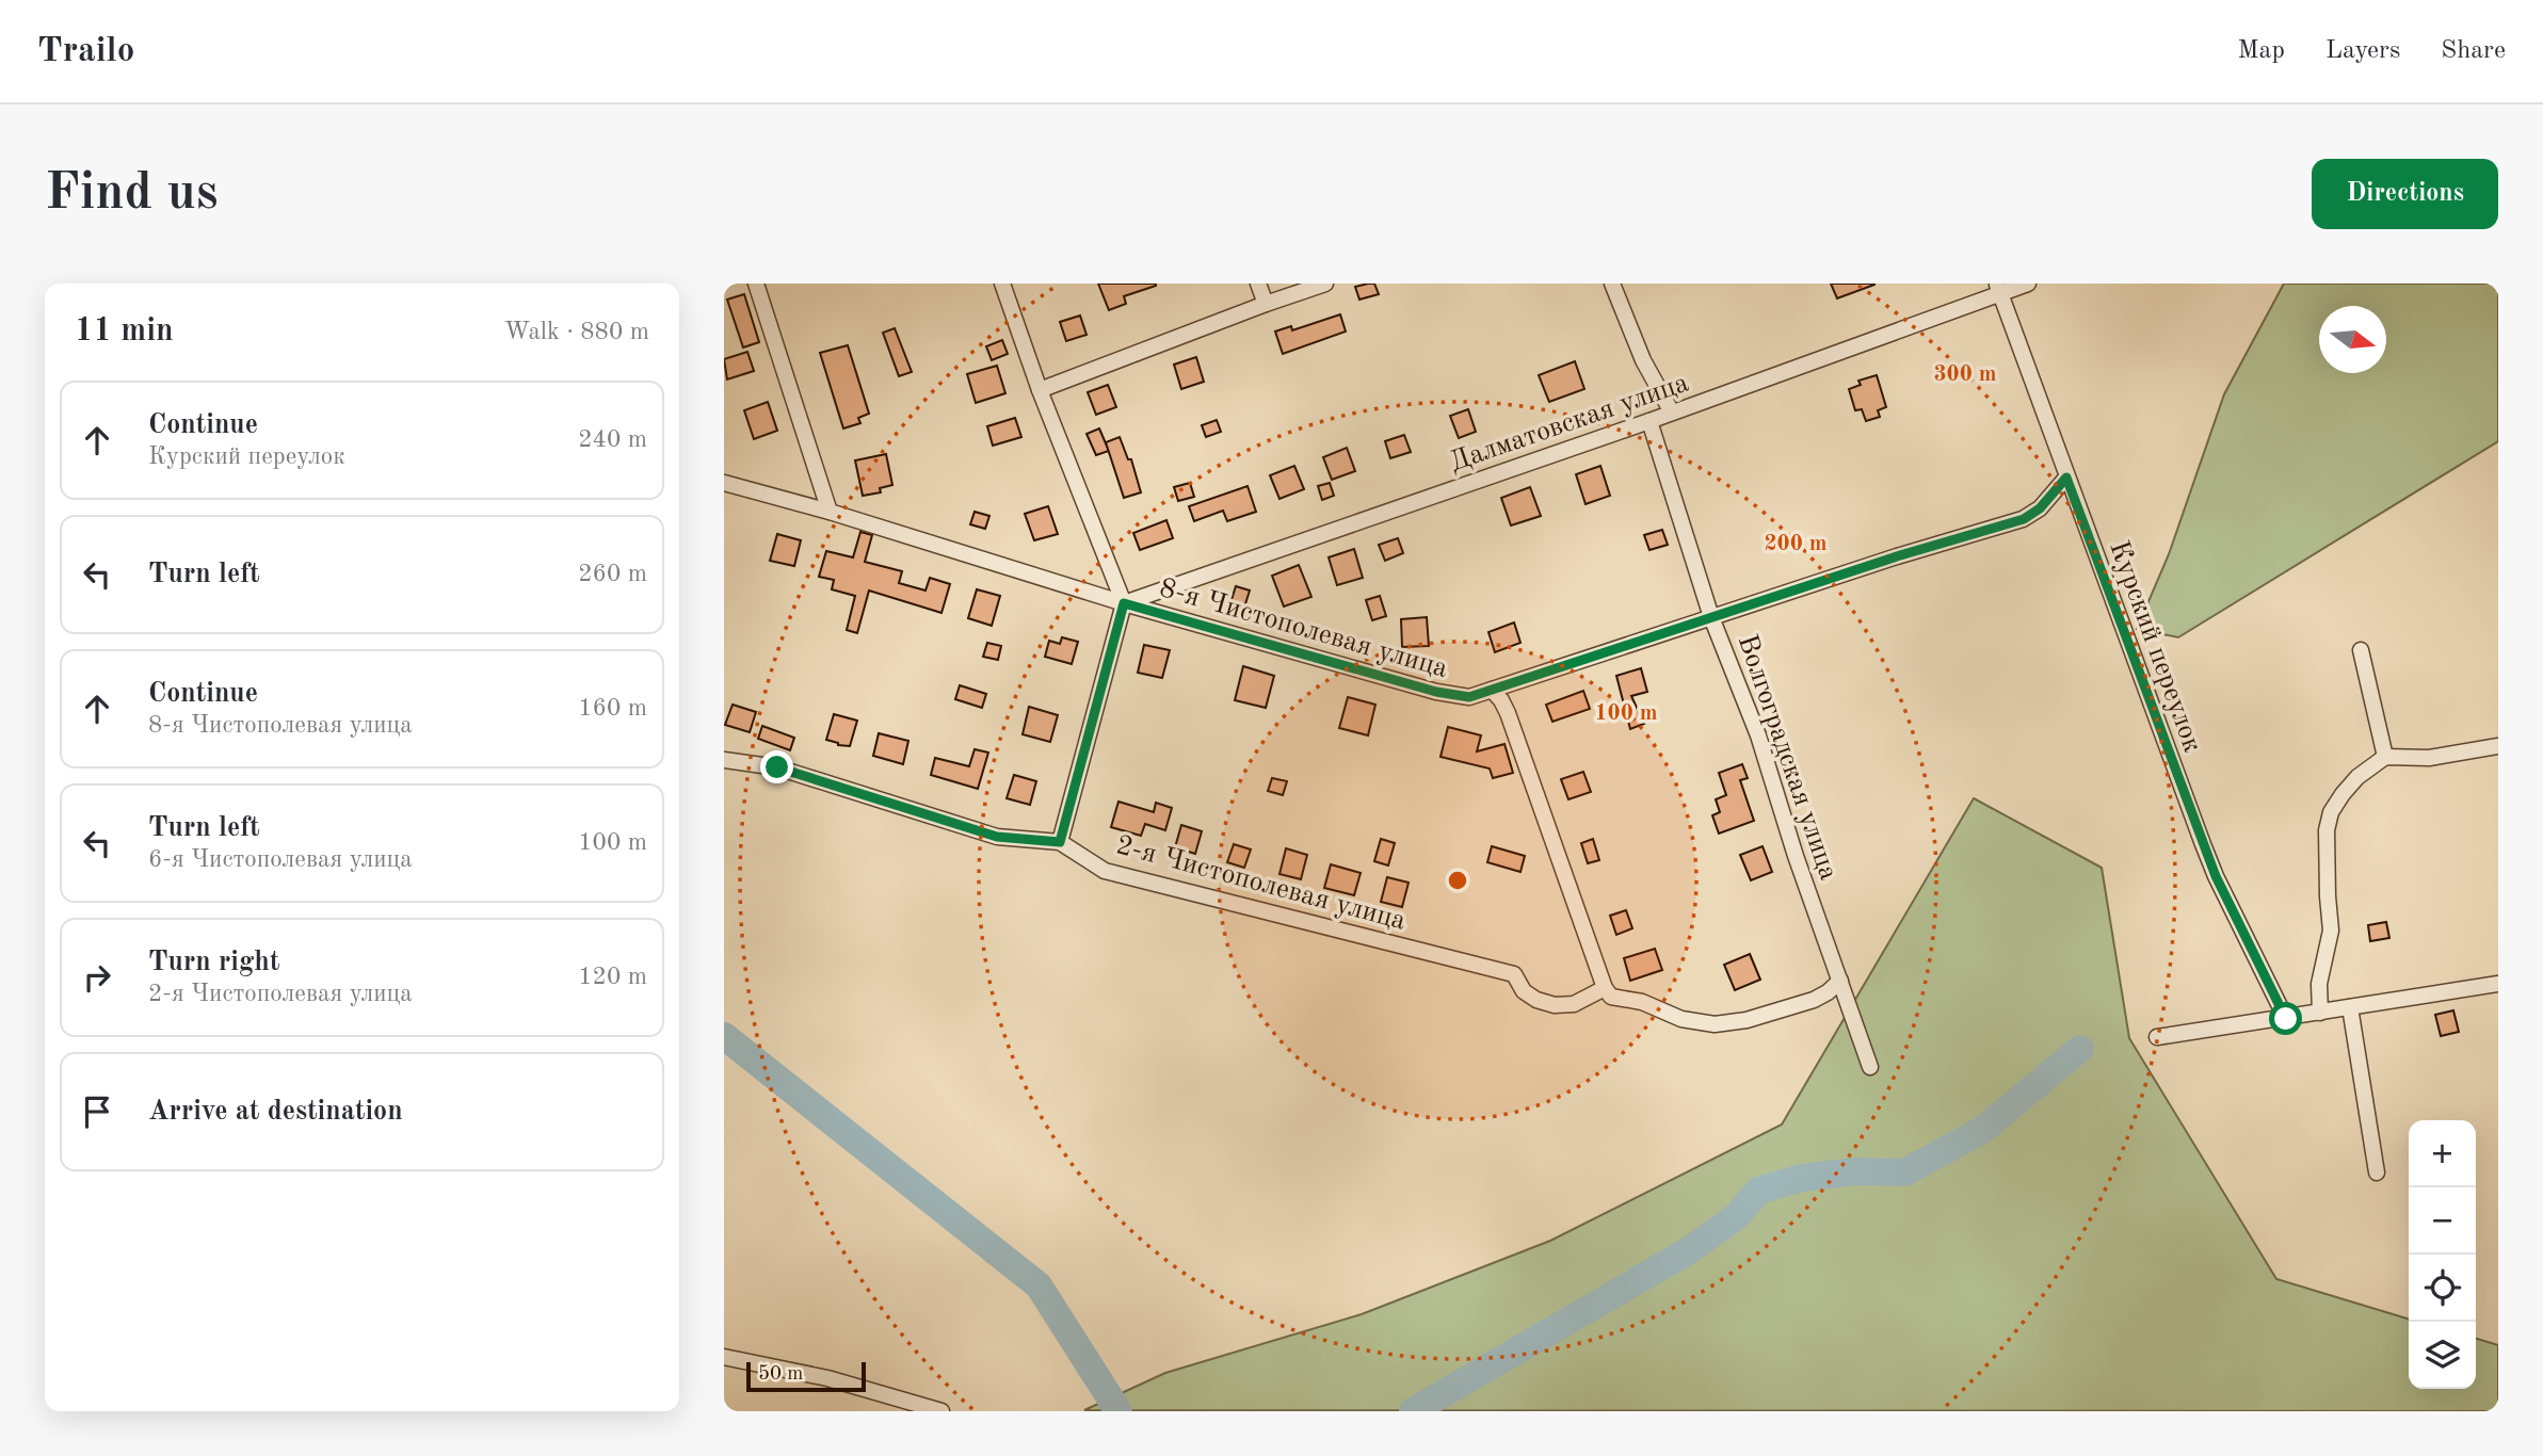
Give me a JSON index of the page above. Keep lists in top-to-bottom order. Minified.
{"streets":{"street":["Далматовская улица","8-я Чистополевая улица","Курский переулок","Волгоградская улица","2-я Чистополевая улица"]},"crossings":[["Далматовская улица","8-я Чистополевая улица"],["Далматовская улица","Курский переулок"],["Далматовская улица","Волгоградская улица"],["8-я Чистополевая улица","Курский переулок"],["8-я Чистополевая улица","Волгоградская улица"]],"scale_bar":"50 m","north":"right","page":{"header":"Trailo","nav":["Map","Layers","Share"],"buttons":"Directions","title":"Find us","heading":["11 min","Walk · 880 m"],"list":[["Continue","Курский переулок","240 m"],["Turn left","260 m"],["Continue","8-я Чистополевая улица","160 m"],["Turn left","6-я Чистополевая улица","100 m"],["Turn right","2-я Чистополевая улица","120 m"],"Arrive at destination"],"map_buttons":["+","−"],"scale":"50 m"},"rings":["300 m","200 m","100 m"]}
